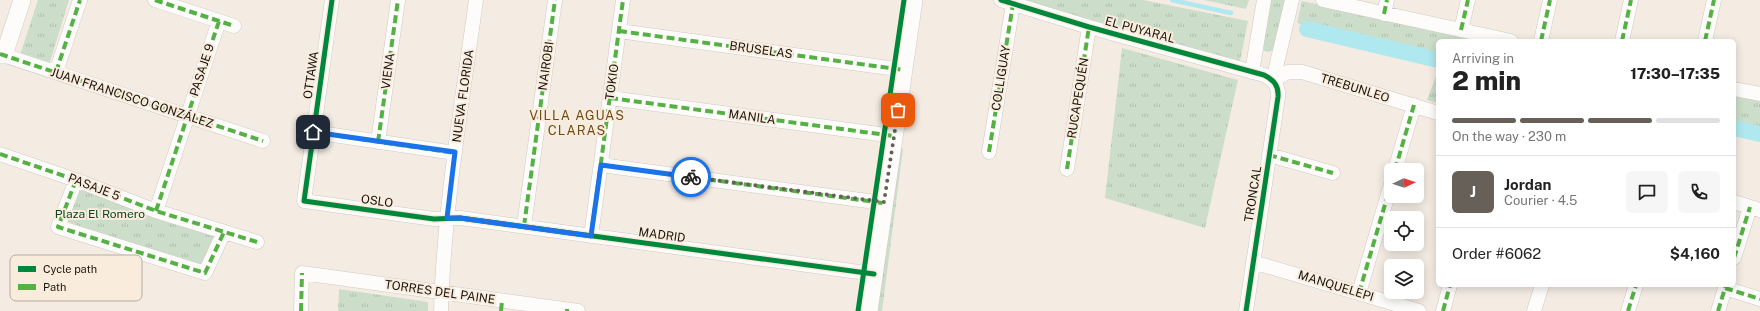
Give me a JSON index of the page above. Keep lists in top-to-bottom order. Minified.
{"streets":{"street":["EL PUYARAL","BRUSELAS","NAIROBI","PASAJE 9","VIENA","OTTAWA","COLLIGUAY","TOKIO","TREBUNLEO","NUEVA FLORIDA","JUAN FRANCISCO GONZÁLEZ","RUCAPEQUÉN","MANILA","PASAJE 5","TRONCAL","OSLO","MADRID","MANQUELEPI","TORRES DEL PAINE"]},"crossings":[["EL PUYARAL","COLLIGUAY"],["EL PUYARAL","TREBUNLEO"],["EL PUYARAL","RUCAPEQUÉN"],["EL PUYARAL","TRONCAL"],["BRUSELAS","TOKIO"],["NAIROBI","MADRID"],["PASAJE 9","JUAN FRANCISCO GONZÁLEZ"],["PASAJE 9","PASAJE 5"],["OTTAWA","OSLO"],["TOKIO","MANILA"],["TOKIO","MADRID"],["TREBUNLEO","TRONCAL"],["NUEVA FLORIDA","OSLO"],["NUEVA FLORIDA","MADRID"],["NUEVA FLORIDA","TORRES DEL PAINE"],["TRONCAL","MANQUELEPI"],["OSLO","MADRID"]],"districts":["VILLA AGUAS CLARAS"],"parks":["Plaza El Romero"],"legend":["Cycle path","Path"],"north":"right","page":{"heading":["2 min","Arriving in","17:30–17:35"],"panel":["Jordan","Courier · 4.5","Order #6062","$4,160"],"bar":"On the way · 230 m","round":"J"}}
